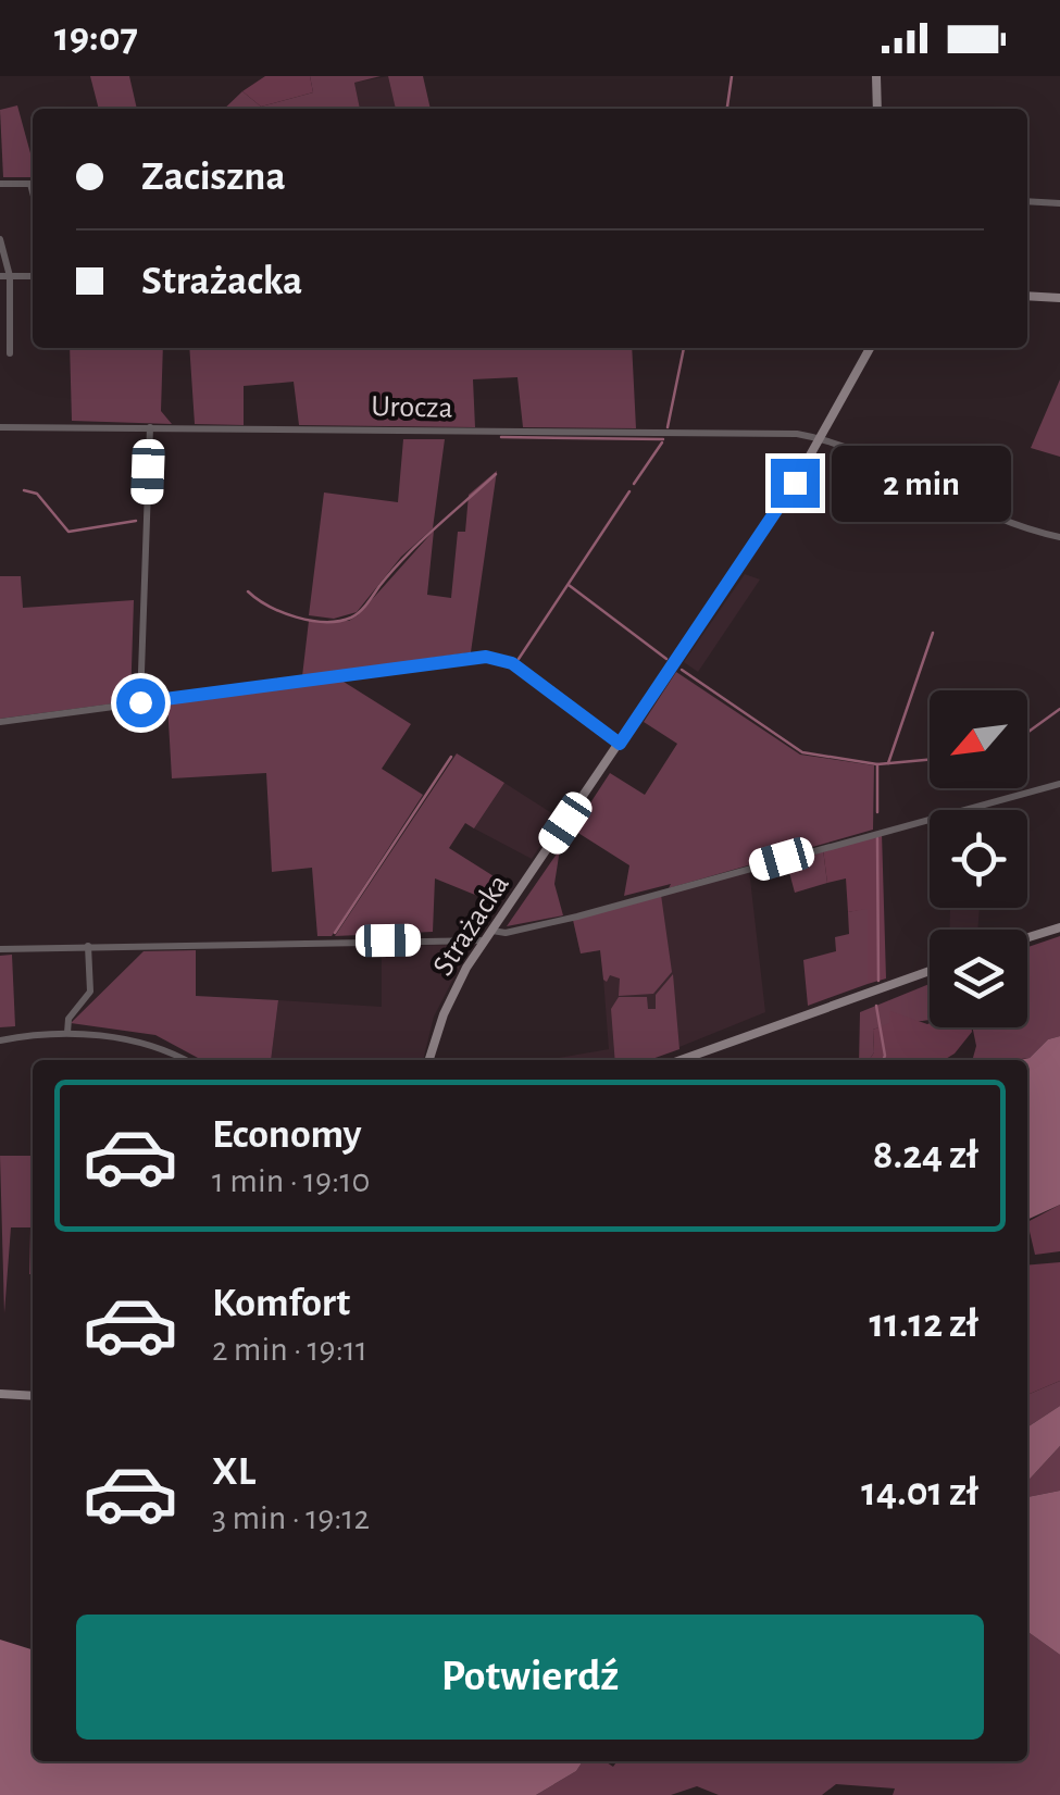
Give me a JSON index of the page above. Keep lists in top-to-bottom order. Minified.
{"streets":{"street":["Urocza","Strażacka"]},"crossings":[["Urocza","Strażacka"]],"north":"bottom left","page":{"status":"19:07","banner":["Zaciszna","Strażacka"],"bubble":"2 min","list":[{"name":"Economy","note":"1 min · 19:10","value":"8.24 zł"},{"name":"Komfort","note":"2 min · 19:11","value":"11.12 zł"},{"name":"XL","note":"3 min · 19:12","value":"14.01 zł"}],"buttons":"Potwierdź"}}
